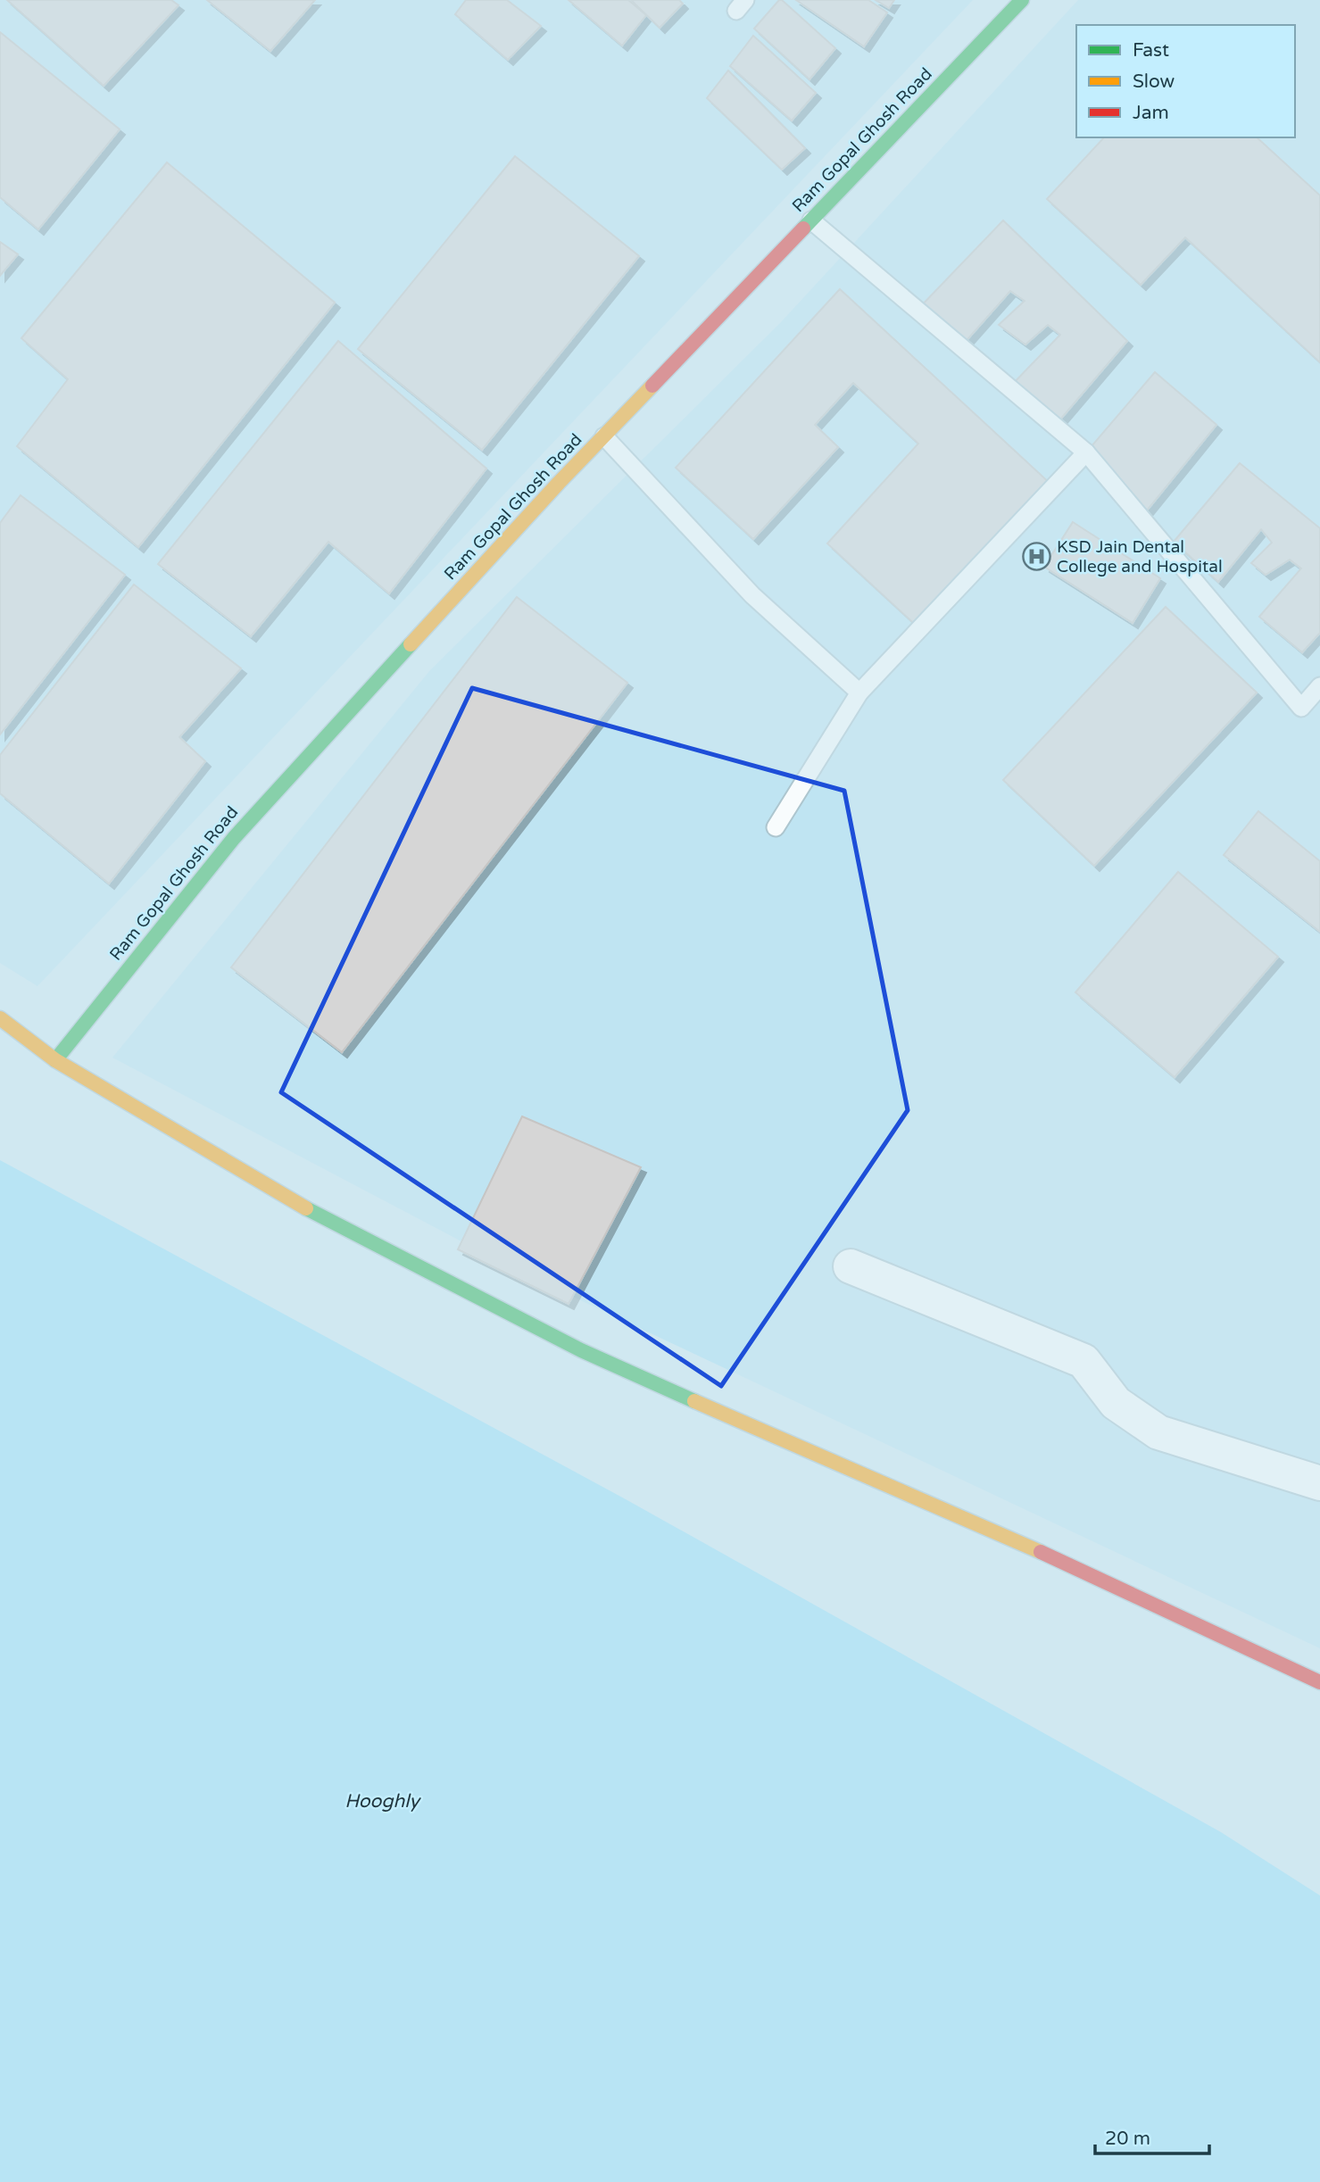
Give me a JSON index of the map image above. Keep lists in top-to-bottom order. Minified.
{"streets":{"street":["Ram Gopal Ghosh Road"]},"water":["Hooghly"],"places":{"hospital":["KSD Jain Dental College and Hospital"]},"legend":["Fast","Slow","Jam"],"scale_bar":"20 m"}
